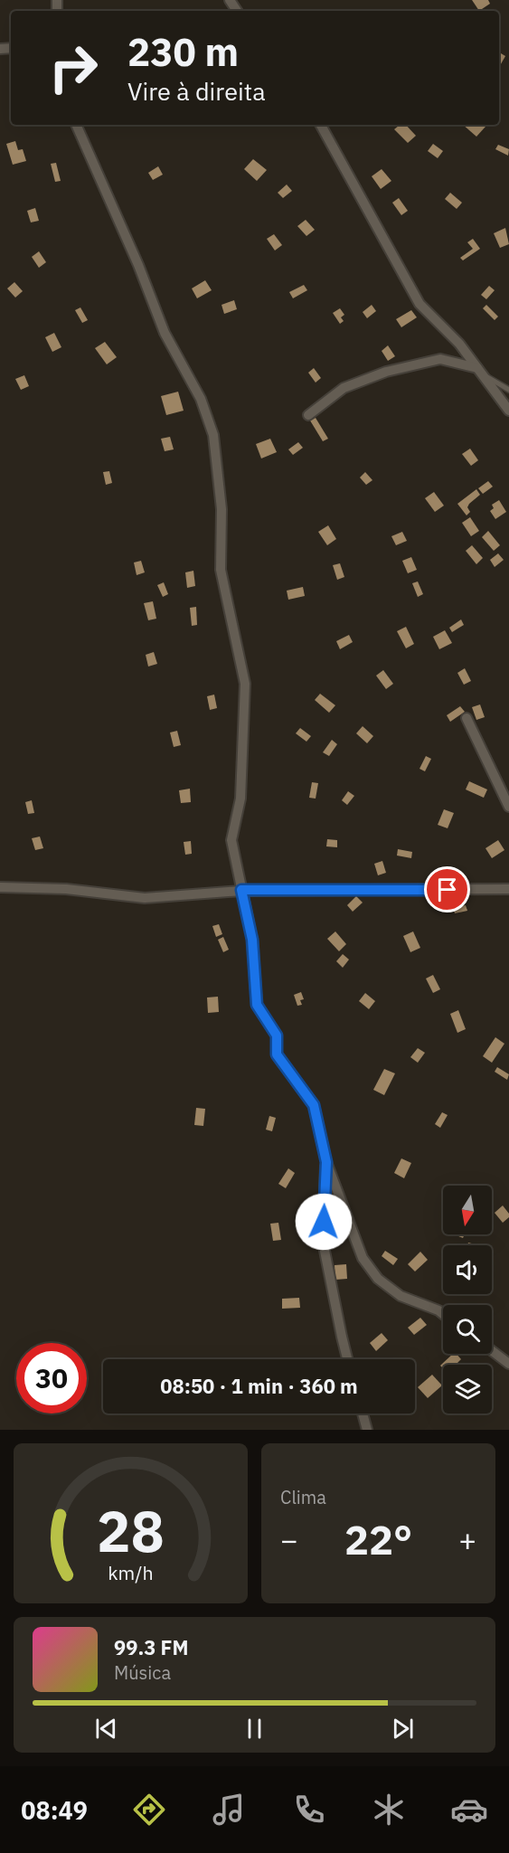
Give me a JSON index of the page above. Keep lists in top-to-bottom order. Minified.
{"north":"bottom","page":{"turn":["230 m","Vire à direita"],"limit":"30","trip":"08:50 · 1 min · 360 m","tile":"Clima","heat":["−","22°","+"],"song":["99.3 FM","Música"],"tabs":"08:49","gauge":["28","km/h"]}}
